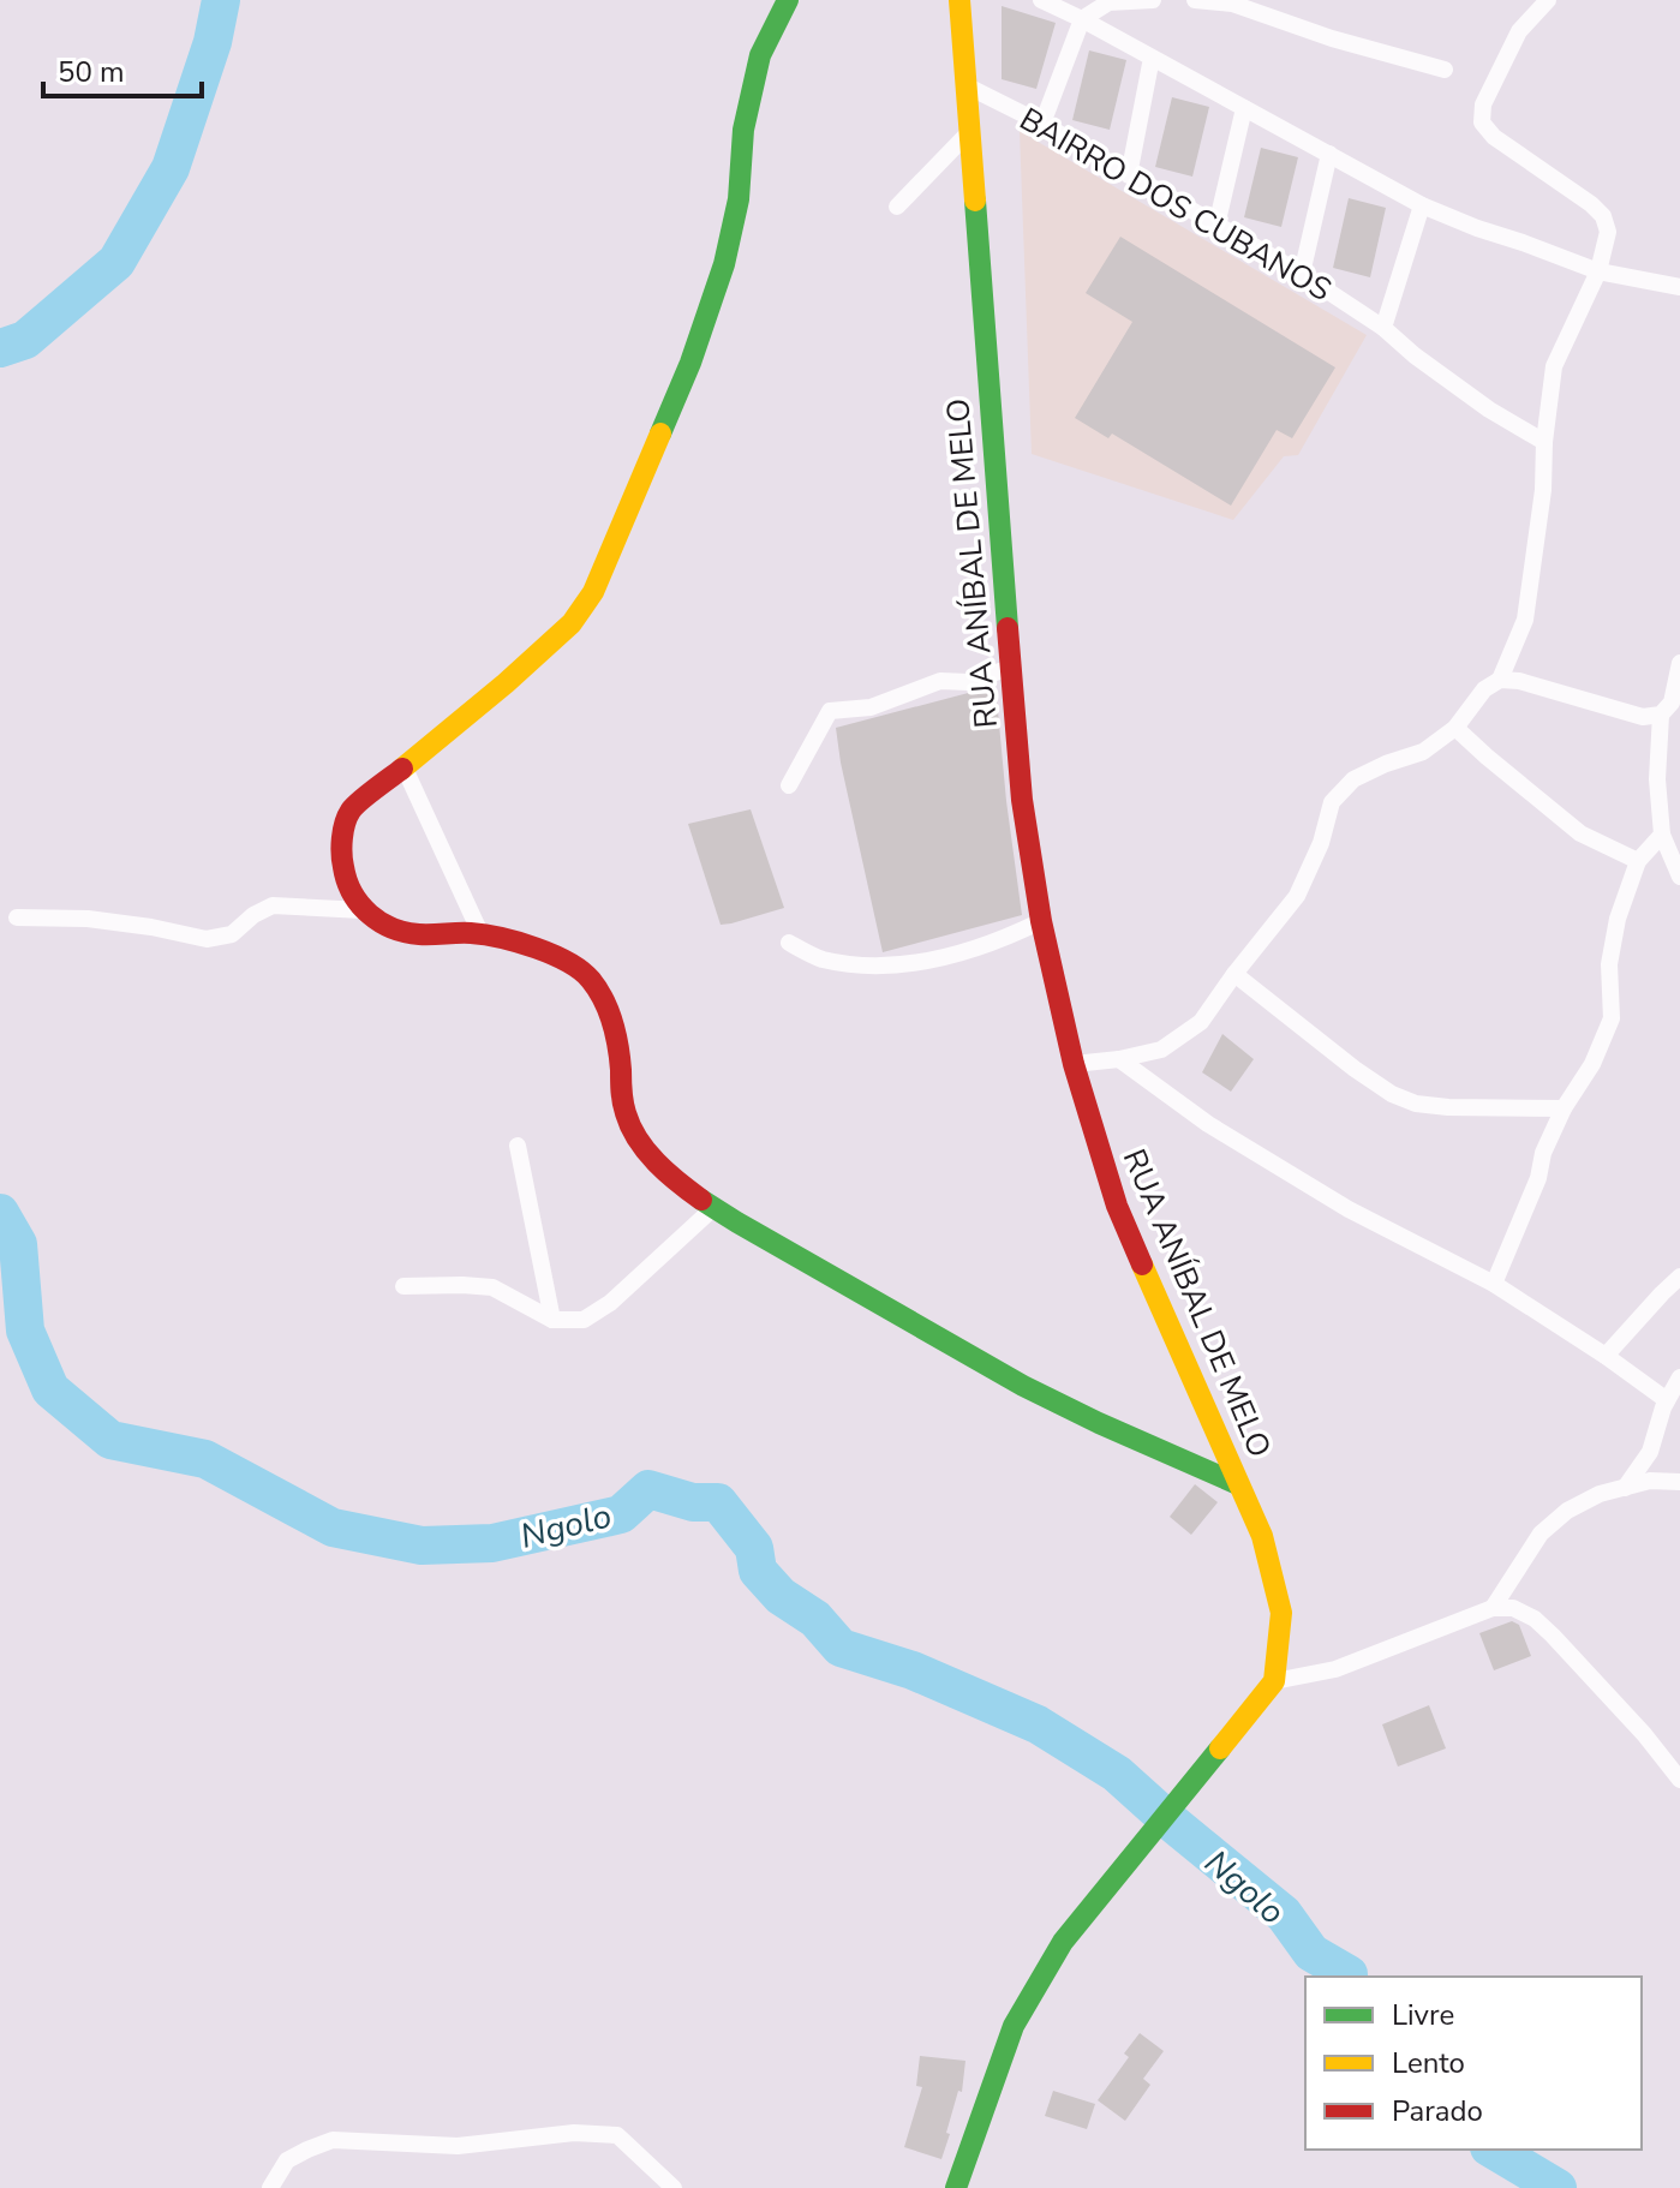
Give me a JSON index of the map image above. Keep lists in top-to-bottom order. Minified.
{"streets":{"street":["BAIRRO DOS CUBANOS","RUA ANÍBAL DE MELO"]},"crossings":[["BAIRRO DOS CUBANOS","RUA ANÍBAL DE MELO"]],"water":["Ngolo"],"legend":["Livre","Lento","Parado"],"scale_bar":"50 m"}
